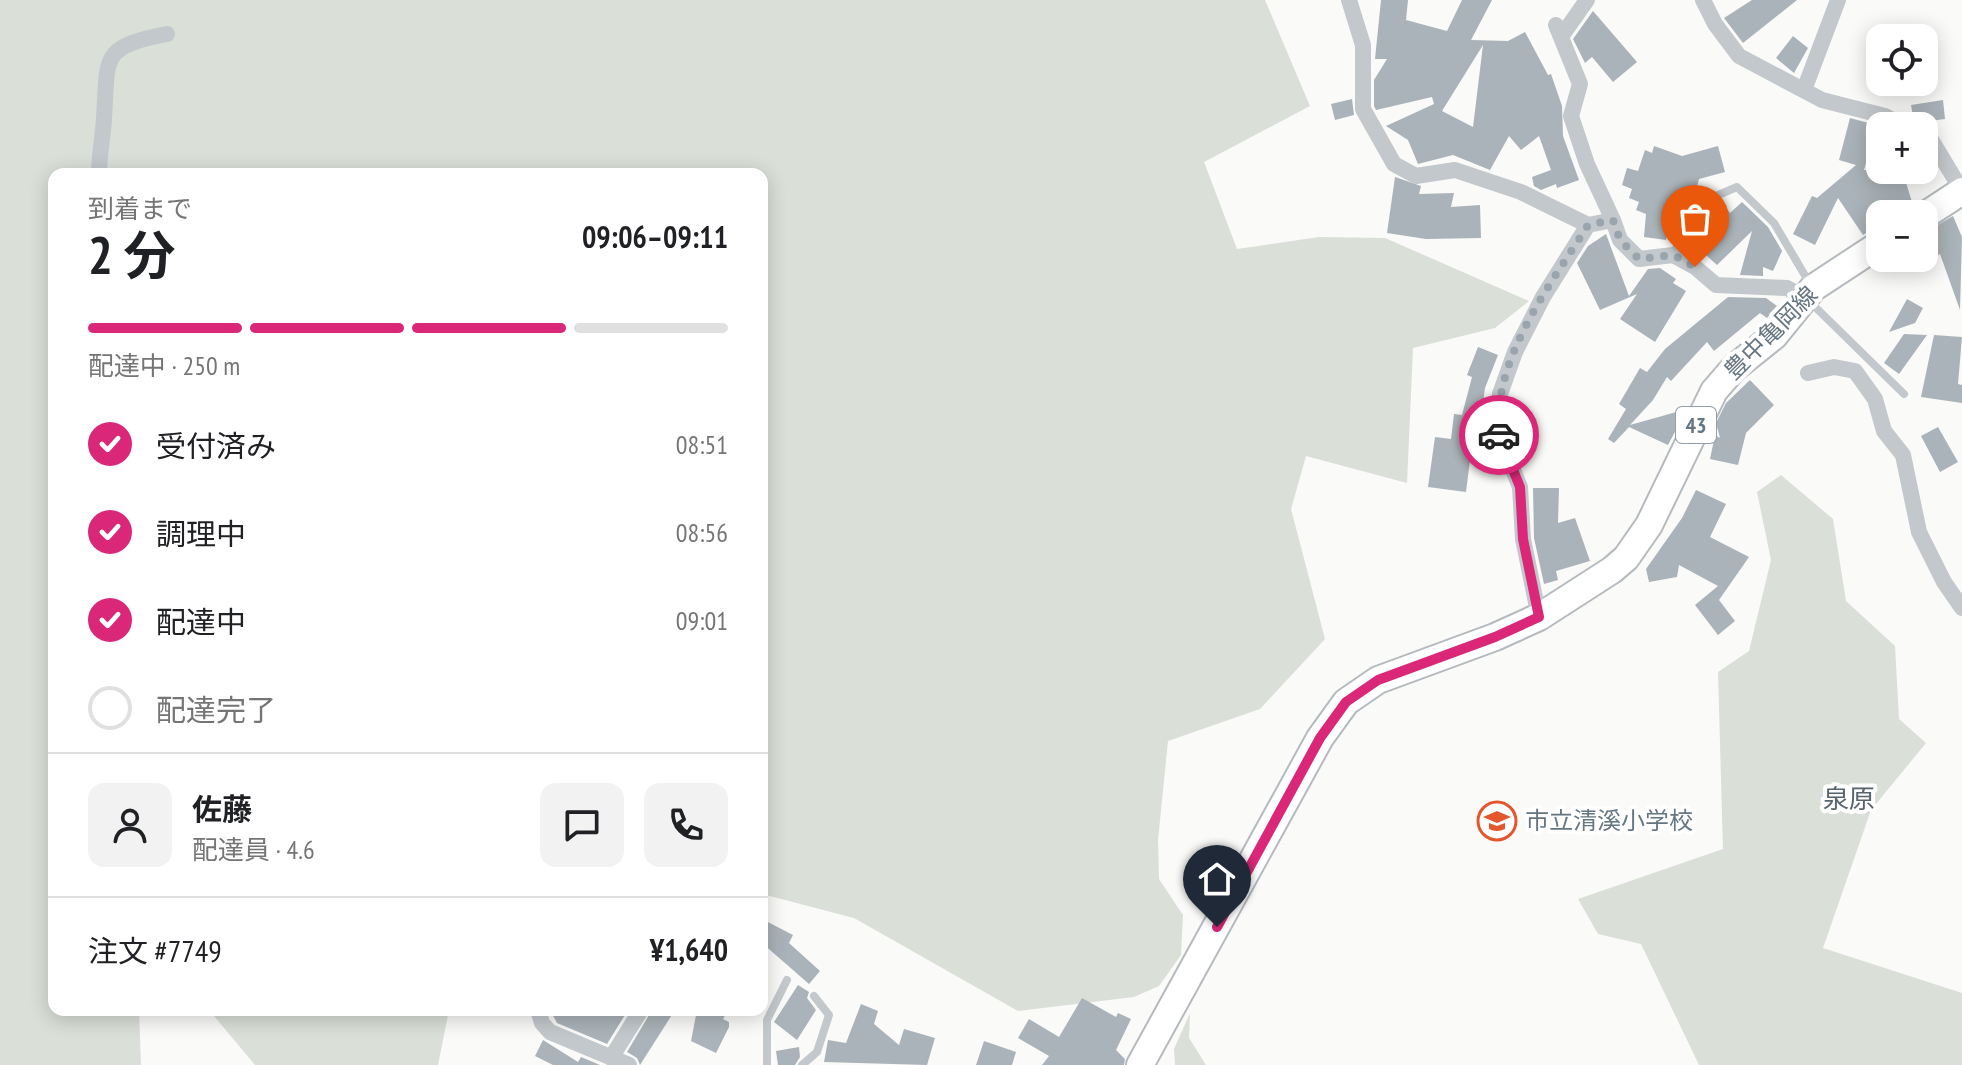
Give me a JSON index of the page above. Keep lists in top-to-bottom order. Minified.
{"streets":{"main road":["豊中亀岡線","43"]},"districts":["泉原"],"places":{"school or university":["市立清溪小学校"]},"page":{"map_buttons":["+","−"],"heading":["2 分","到着まで","09:06–09:11"],"panel":["佐藤","配達員 · 4.6","注文 #7749","¥1,640"],"bar":"配達中 · 250 m","list":[["受付済み","08:51"],["調理中","08:56"],["配達中","09:01"],"配達完了"]}}
